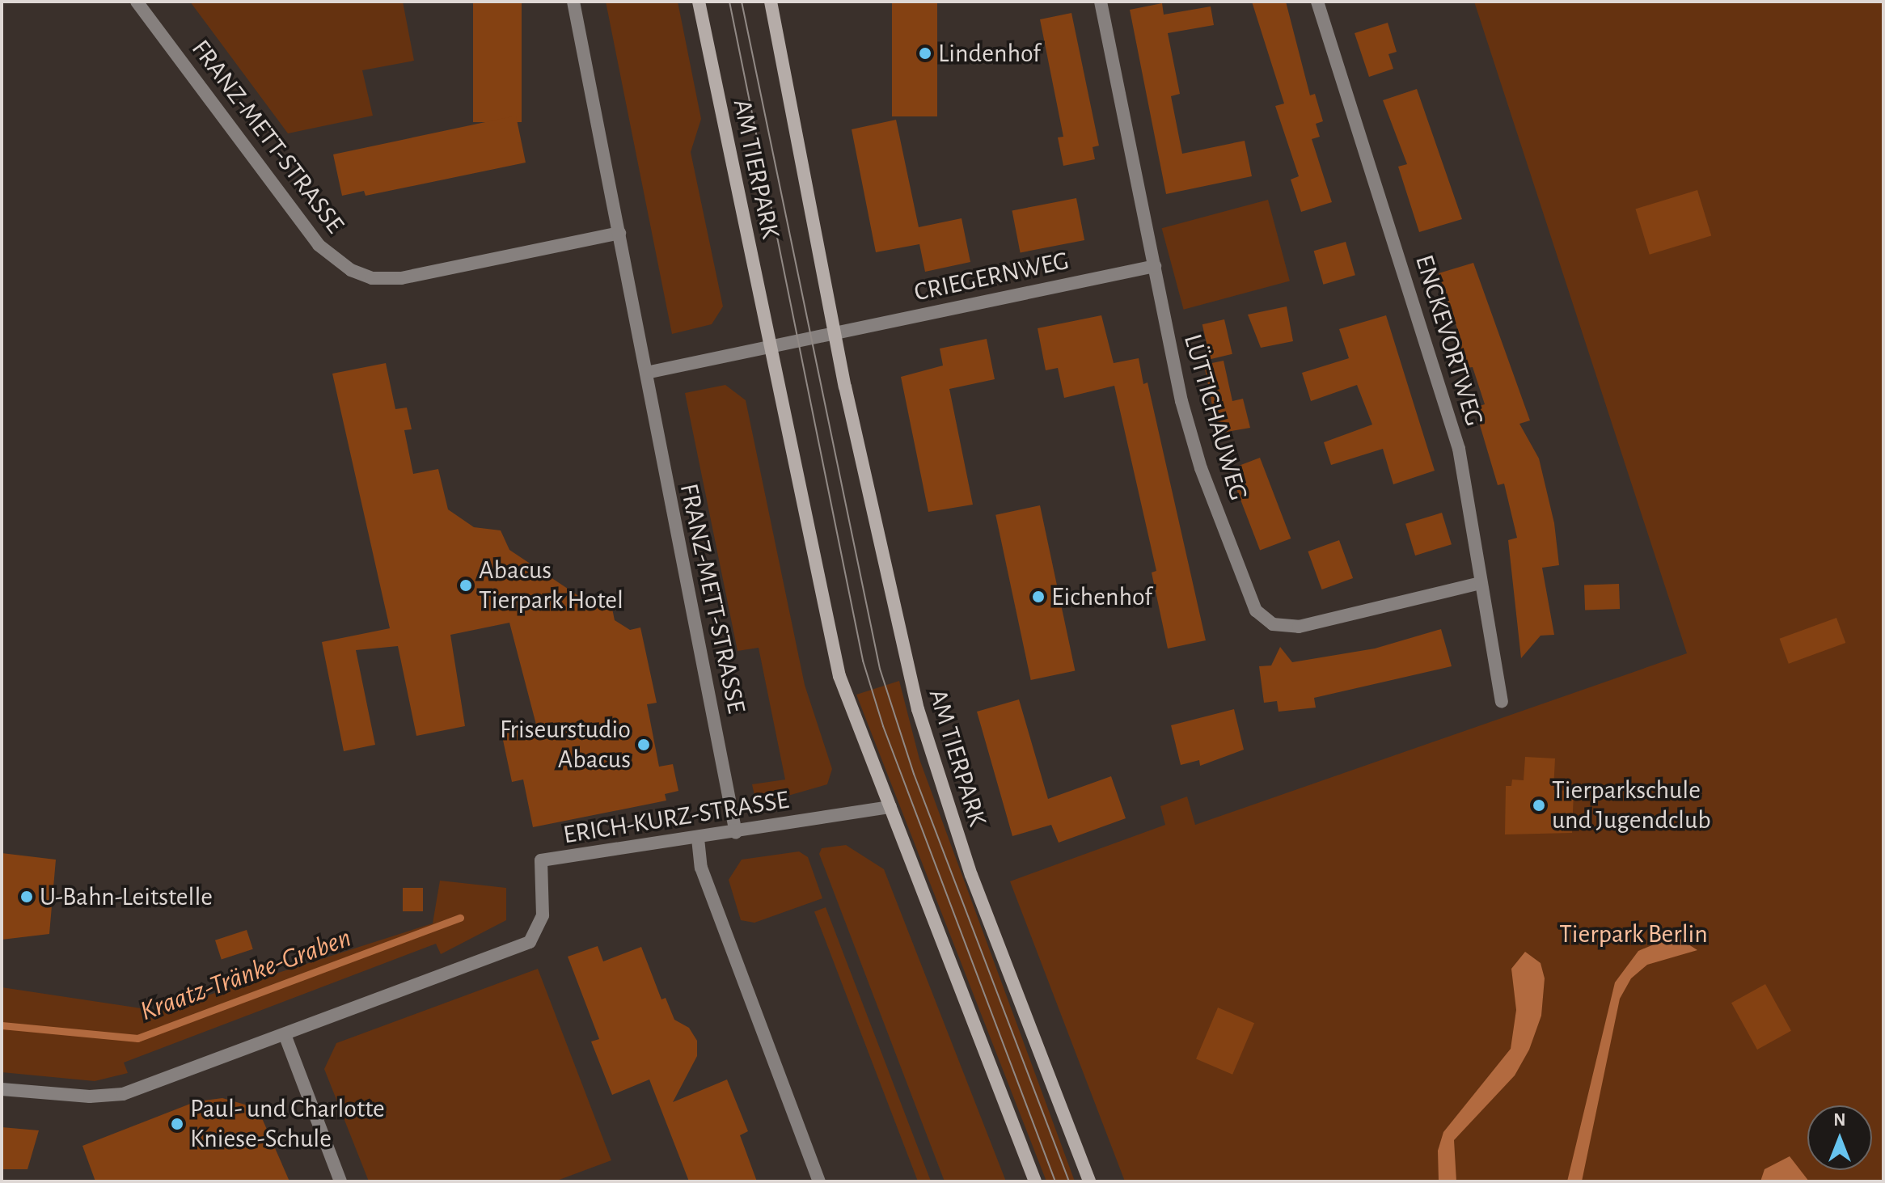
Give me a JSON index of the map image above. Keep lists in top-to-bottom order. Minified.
{"streets":{"main road":["AM TIERPARK"],"street":["FRANZ-METT-STRASSE","CRIEGERNWEG","ENCKEVORTWEG","LÜTTICHAUWEG","ERICH-KURZ-STRASSE"]},"crossings":[["FRANZ-METT-STRASSE","ERICH-KURZ-STRASSE"],["AM TIERPARK","CRIEGERNWEG"],["AM TIERPARK","ERICH-KURZ-STRASSE"],["CRIEGERNWEG","LÜTTICHAUWEG"],["ENCKEVORTWEG","LÜTTICHAUWEG"]],"water":["Kraatz-Tränke-Graben"],"parks":["Tierpark Berlin"],"places":["Lindenhof","Abacus Tierpark Hotel","Eichenhof","Friseurstudio Abacus","Tierparkschule und Jugendclub","U-Bahn-Leitstelle","Paul- und Charlotte Kniese-Schule"],"north":"top"}
